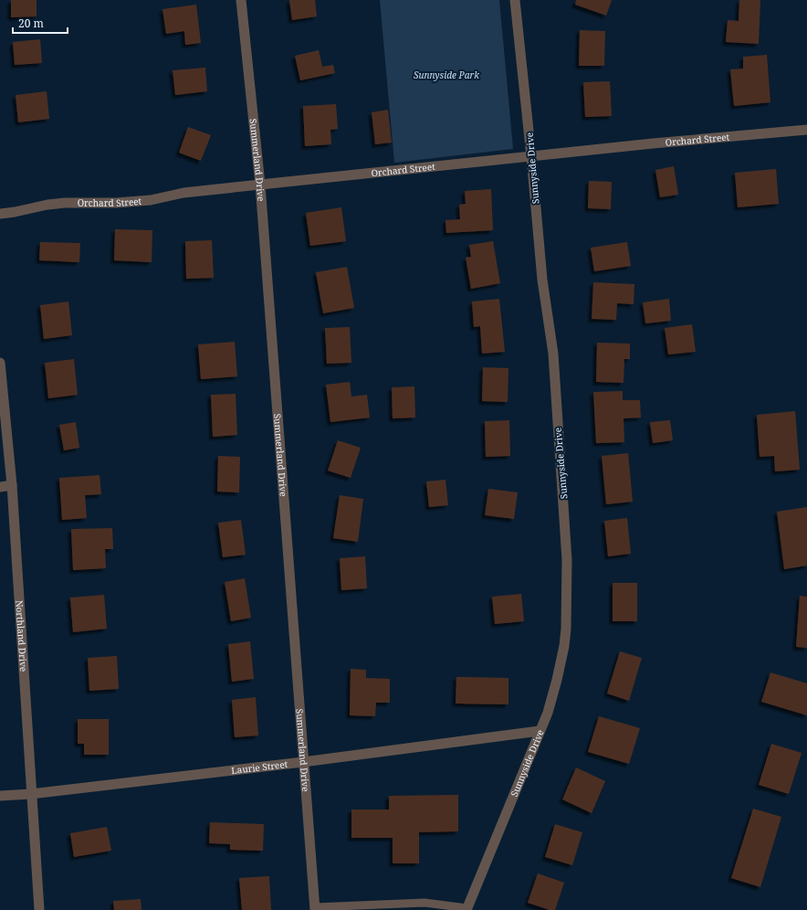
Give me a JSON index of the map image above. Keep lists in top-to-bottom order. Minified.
{"streets":{"street":["Orchard Street","Summerland Drive","Sunnyside Drive","Northland Drive","Laurie Street"]},"crossings":[["Orchard Street","Summerland Drive"],["Orchard Street","Sunnyside Drive"],["Summerland Drive","Laurie Street"],["Sunnyside Drive","Laurie Street"],["Northland Drive","Laurie Street"]],"parks":["Sunnyside Park"],"scale_bar":"20 m"}
